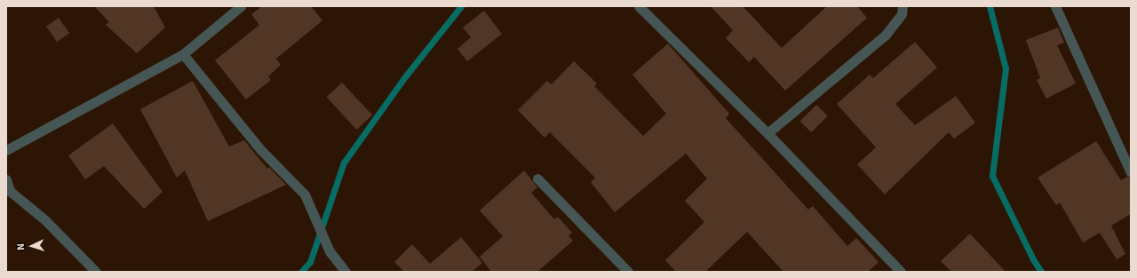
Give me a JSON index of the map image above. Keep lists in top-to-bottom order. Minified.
{"north":"left"}
